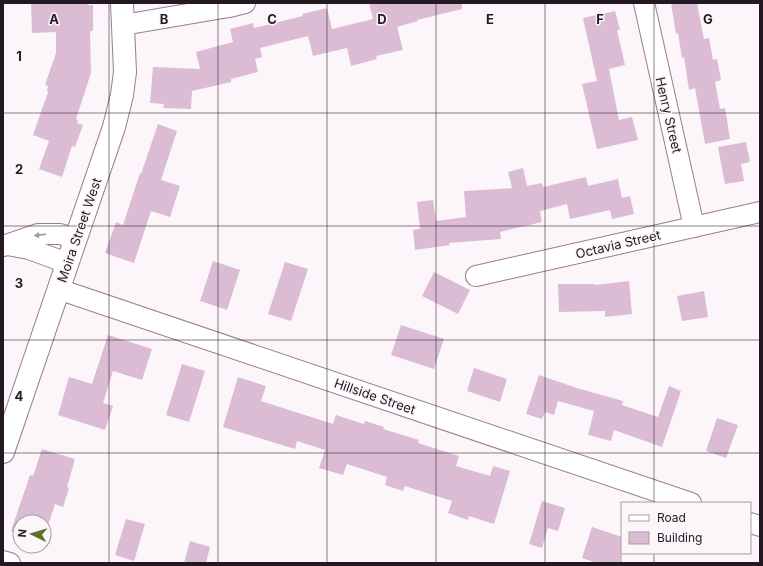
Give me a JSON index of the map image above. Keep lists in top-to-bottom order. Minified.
{"streets":{"main road":["Moira Street West"],"street":["Henry Street","Octavia Street","Hillside Street"]},"crossings":[["Henry Street","Octavia Street"],["Moira Street West","Hillside Street"]],"legend":["Road","Building"],"north":"left","grid":{"columns":["A","B","C","D","E","F","G"],"rows":["1","2","3","4"]}}
